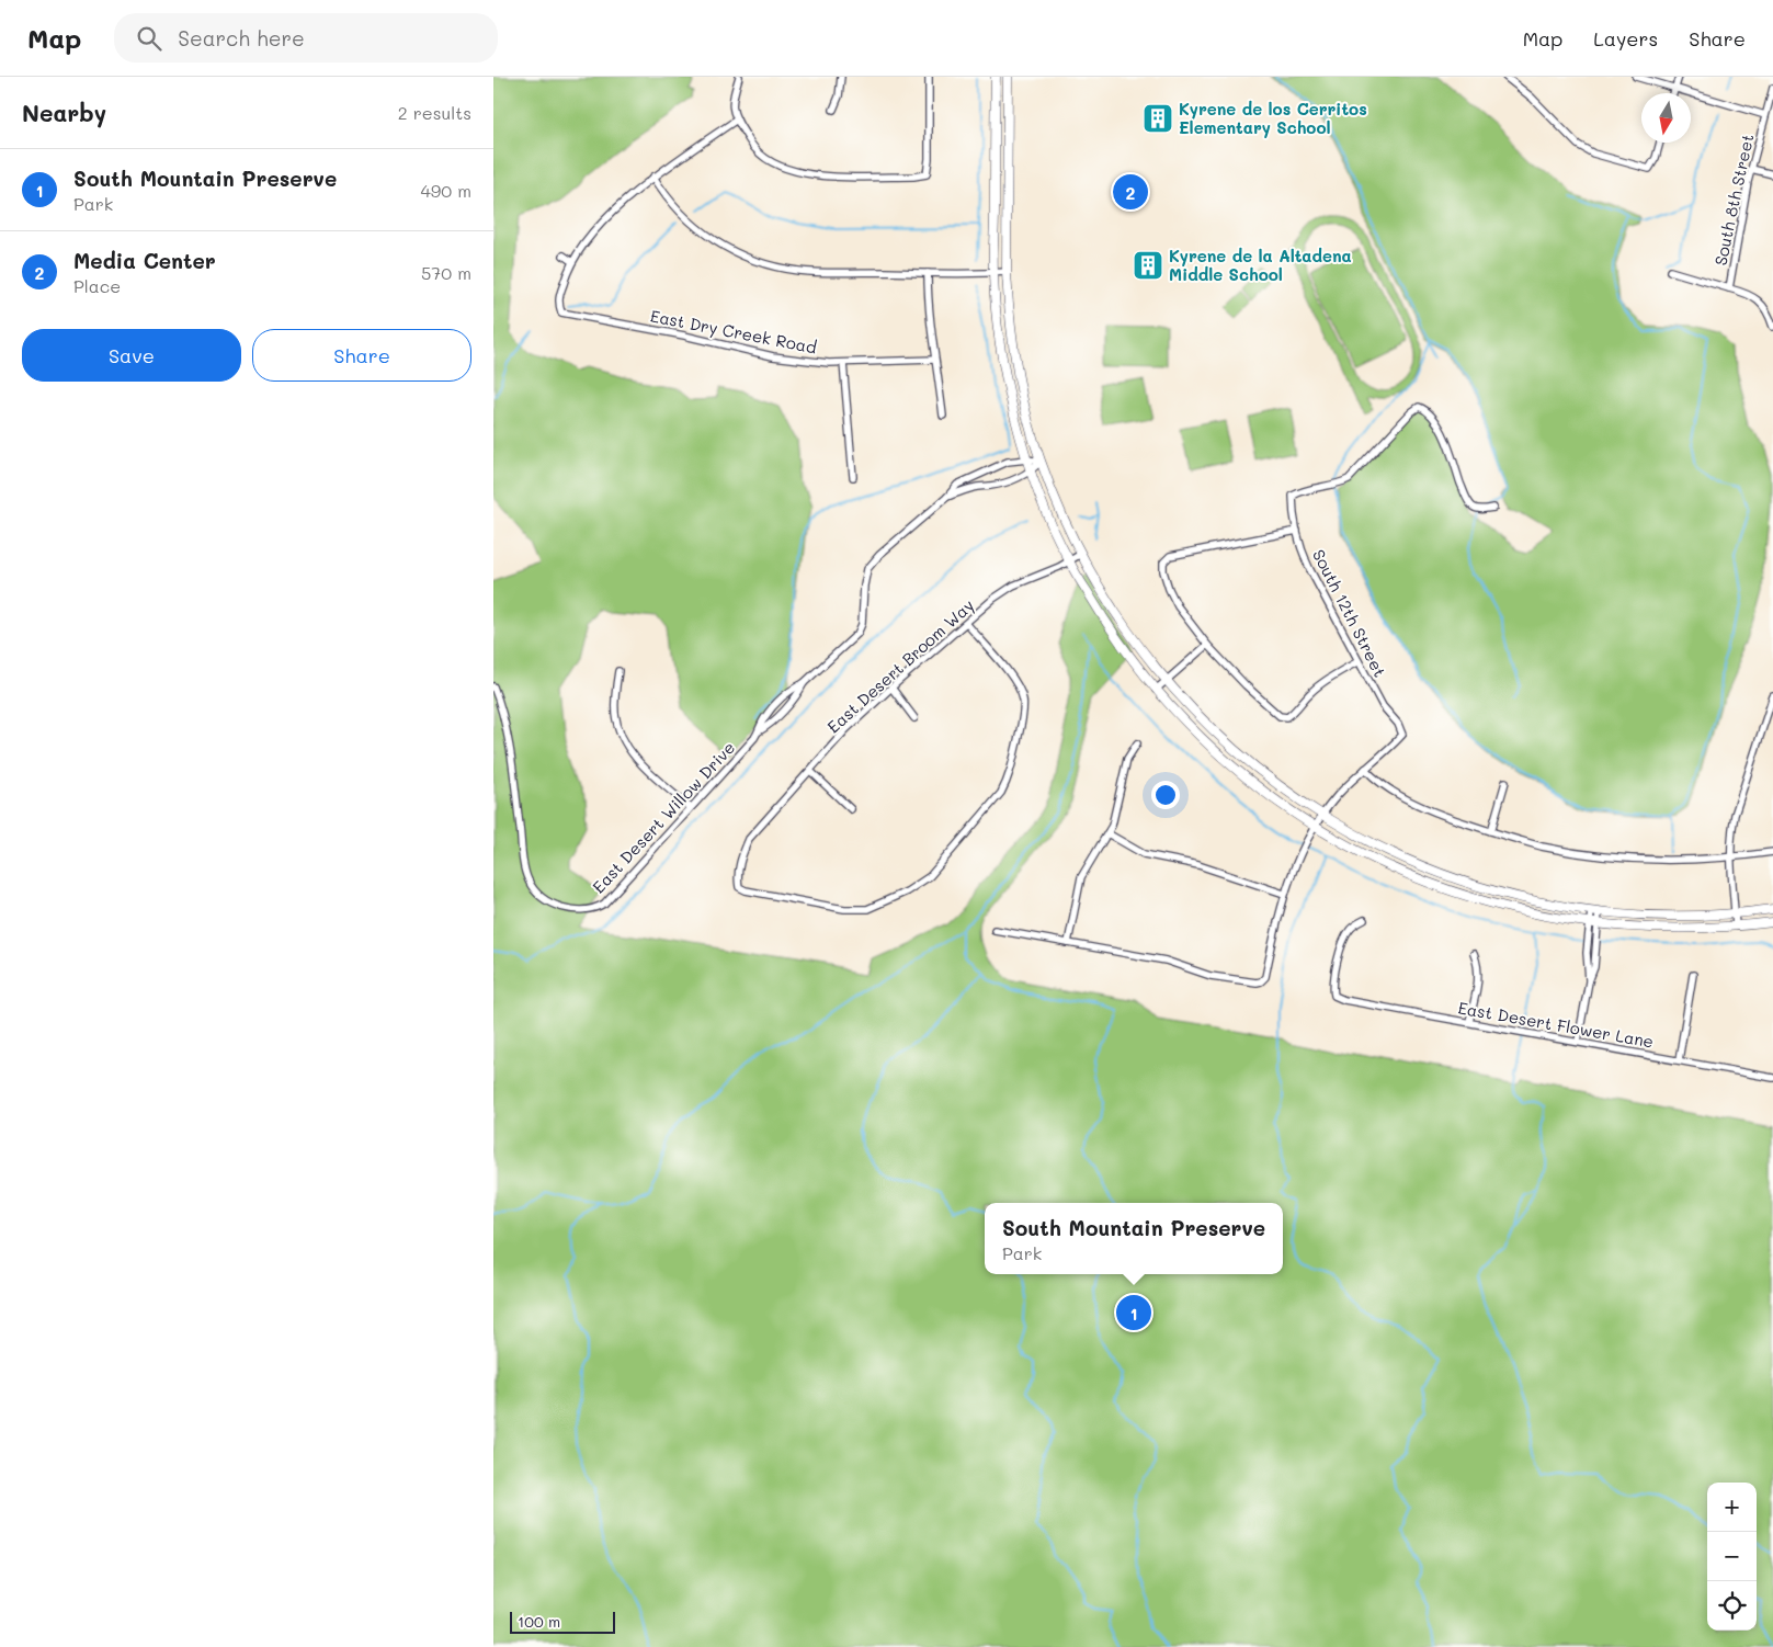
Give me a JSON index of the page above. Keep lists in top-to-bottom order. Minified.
{"streets":{"street":["South 8th Street","East Dry Creek Road","South 12th Street","East Desert Broom Way","East Desert Willow Drive","East Desert Flower Lane"]},"places":{"building":["Kyrene de los Cerritos Elementary School","Kyrene de la Altadena Middle School"]},"scale_bar":"100 m","north":"bottom","page":{"header":"Map","search":"Search here","nav":["Map","Layers","Share"],"heading":["Nearby","2 results"],"list":[{"mark":"1","name":"South Mountain Preserve","note":"Park","value":"490 m"},{"mark":"2","name":"Media Center","note":"Place","value":"570 m"}],"pins":["2","1"],"buttons":["Save","Share"],"popup":["South Mountain Preserve","Park"],"map_buttons":["+","−"],"scale":"100 m"}}
